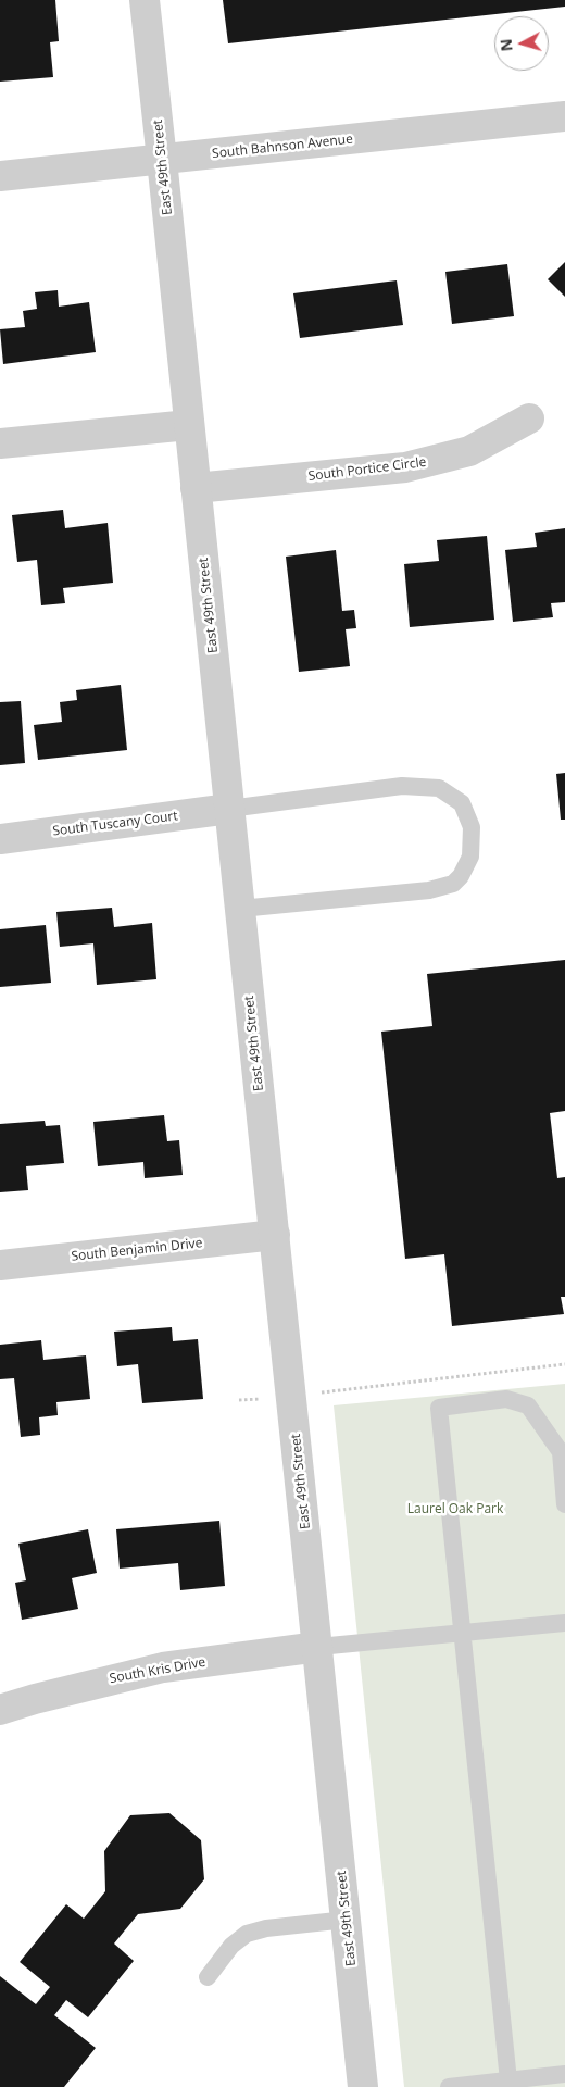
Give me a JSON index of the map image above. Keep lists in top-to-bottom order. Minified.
{"streets":{"street":["South Bahnson Avenue","East 49th Street","South Portice Circle","South Tuscany Court","South Benjamin Drive","South Kris Drive"]},"crossings":[["South Bahnson Avenue","East 49th Street"],["East 49th Street","South Portice Circle"],["East 49th Street","South Tuscany Court"],["East 49th Street","South Benjamin Drive"],["East 49th Street","South Kris Drive"]],"parks":["Laurel Oak Park"],"north":"left"}
